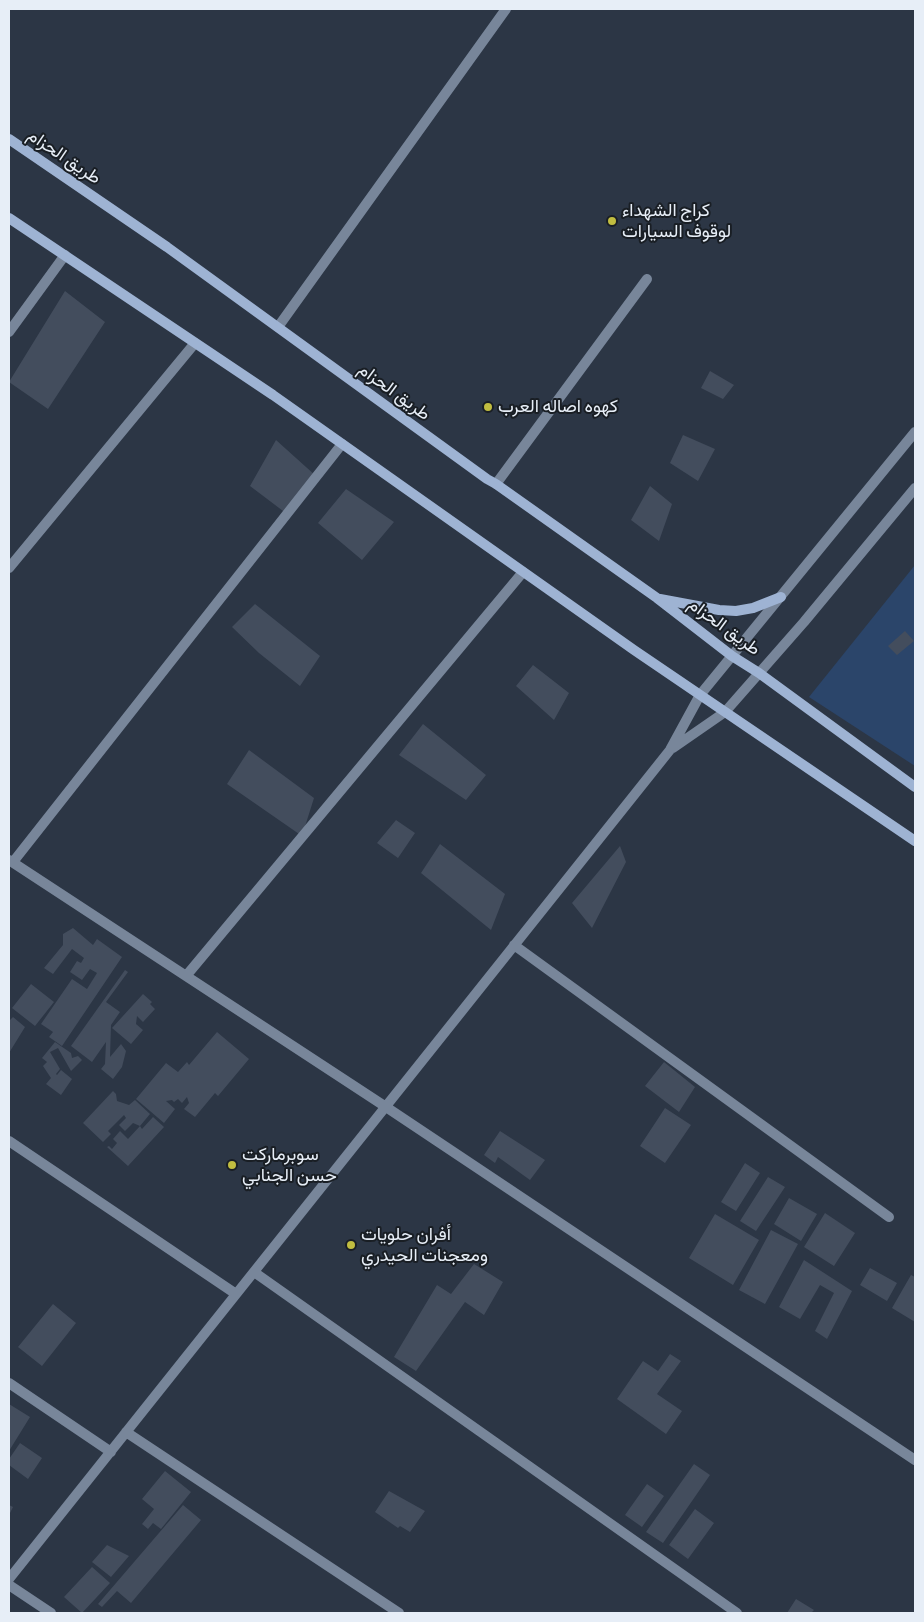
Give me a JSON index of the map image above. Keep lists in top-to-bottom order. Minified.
{"streets":{"main road":["طريق الحزام"]},"places":["كراج الشهداء لوقوف السيارات","كهوه اصاله العرب","سوبرماركت حسن الجنابي","أفران حلويات ومعجنات الحيدري"]}
